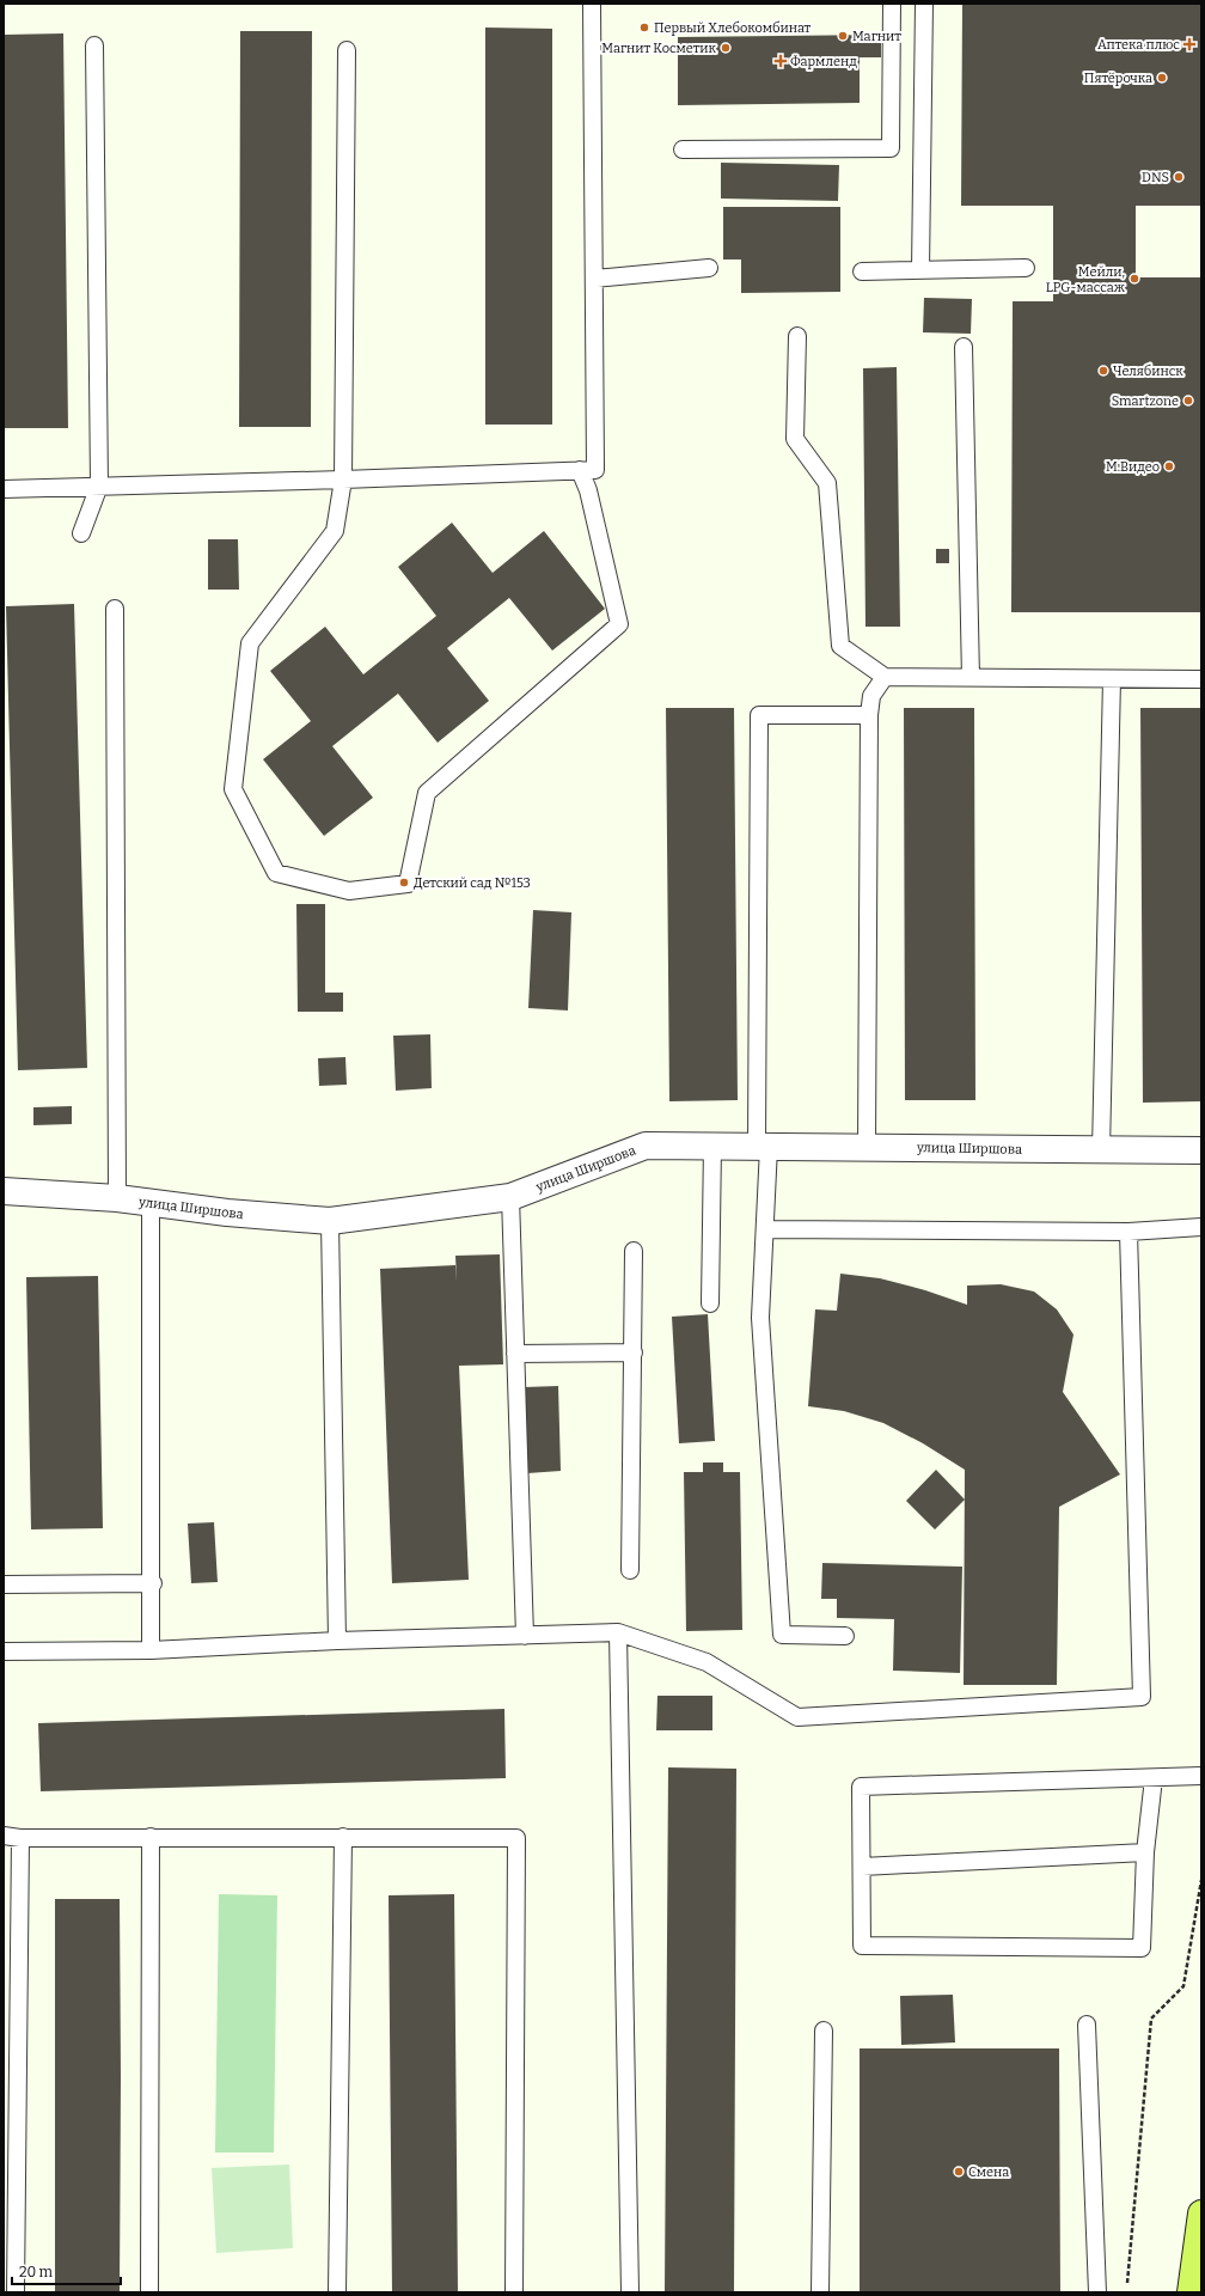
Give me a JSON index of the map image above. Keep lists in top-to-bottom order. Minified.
{"streets":{"street":["улица Ширшова"]},"places":{"other":["Первый Хлебокомбинат","Магнит","Магнит Косметик","Пятёрочка","DNS","Мейли, LPG-массаж","Челябинск","Smartzone","М.Видео","Детский сад №153","Смена"],"health":["Аптека плюс","Фармленд"]},"scale_bar":"20 m"}
